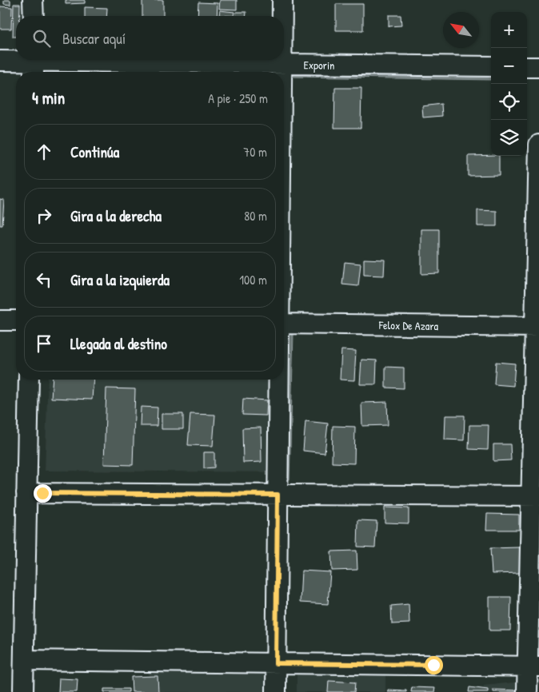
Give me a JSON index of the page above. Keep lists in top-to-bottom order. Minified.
{"streets":{"street":["Exporin","Felox De Azara"]},"north":"top left","page":{"map_buttons":["+","−"],"search":"Buscar aquí","heading":["4 min","A pie · 250 m"],"list":[["Continúa","70 m"],["Gira a la derecha","80 m"],["Gira a la izquierda","100 m"],"Llegada al destino"]}}
